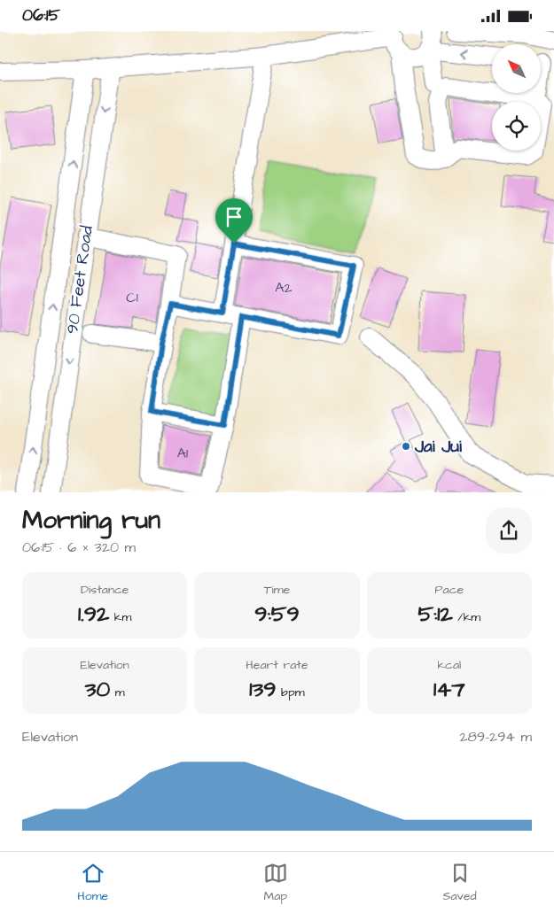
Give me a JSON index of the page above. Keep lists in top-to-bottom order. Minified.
{"streets":{"street":["90 Feet Road"]},"places":["Jai Jui"],"house_numbers":["A2","C1","A1"],"north":"top left","page":{"status":"06:15","heading":["Morning run","06:15 · 6 × 320 m"],"stats":[["Distance","1.92 km"],["Time","9:59"],["Pace","5:12 /km"],["Elevation","30 m"],["Heart rate","139 bpm"],["kcal","147"]],"chart":["Elevation","289–294 m"],"tabs":["Home","Map","Saved"]}}
